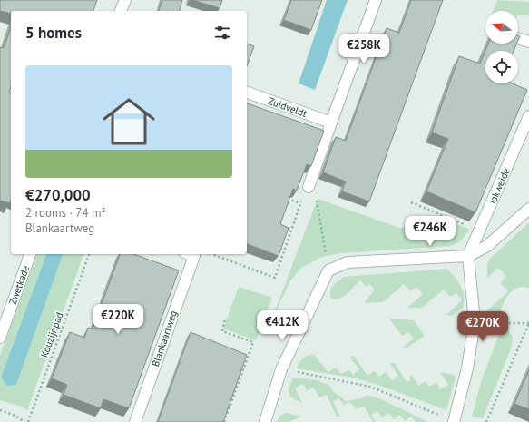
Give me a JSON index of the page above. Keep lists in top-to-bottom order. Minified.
{"streets":{"street":["Zuidveldt","Jakweide","Zwetkade","Blankaartweg"],"path":["Kouzijnpad"]},"north":"left","page":{"heading":"5 homes","price":["€258K","€246K","€220K","€412K","€270K"],"list":[{"name":"€270,000","note":"2 rooms · 74 m² · Blankaartweg"}]}}
